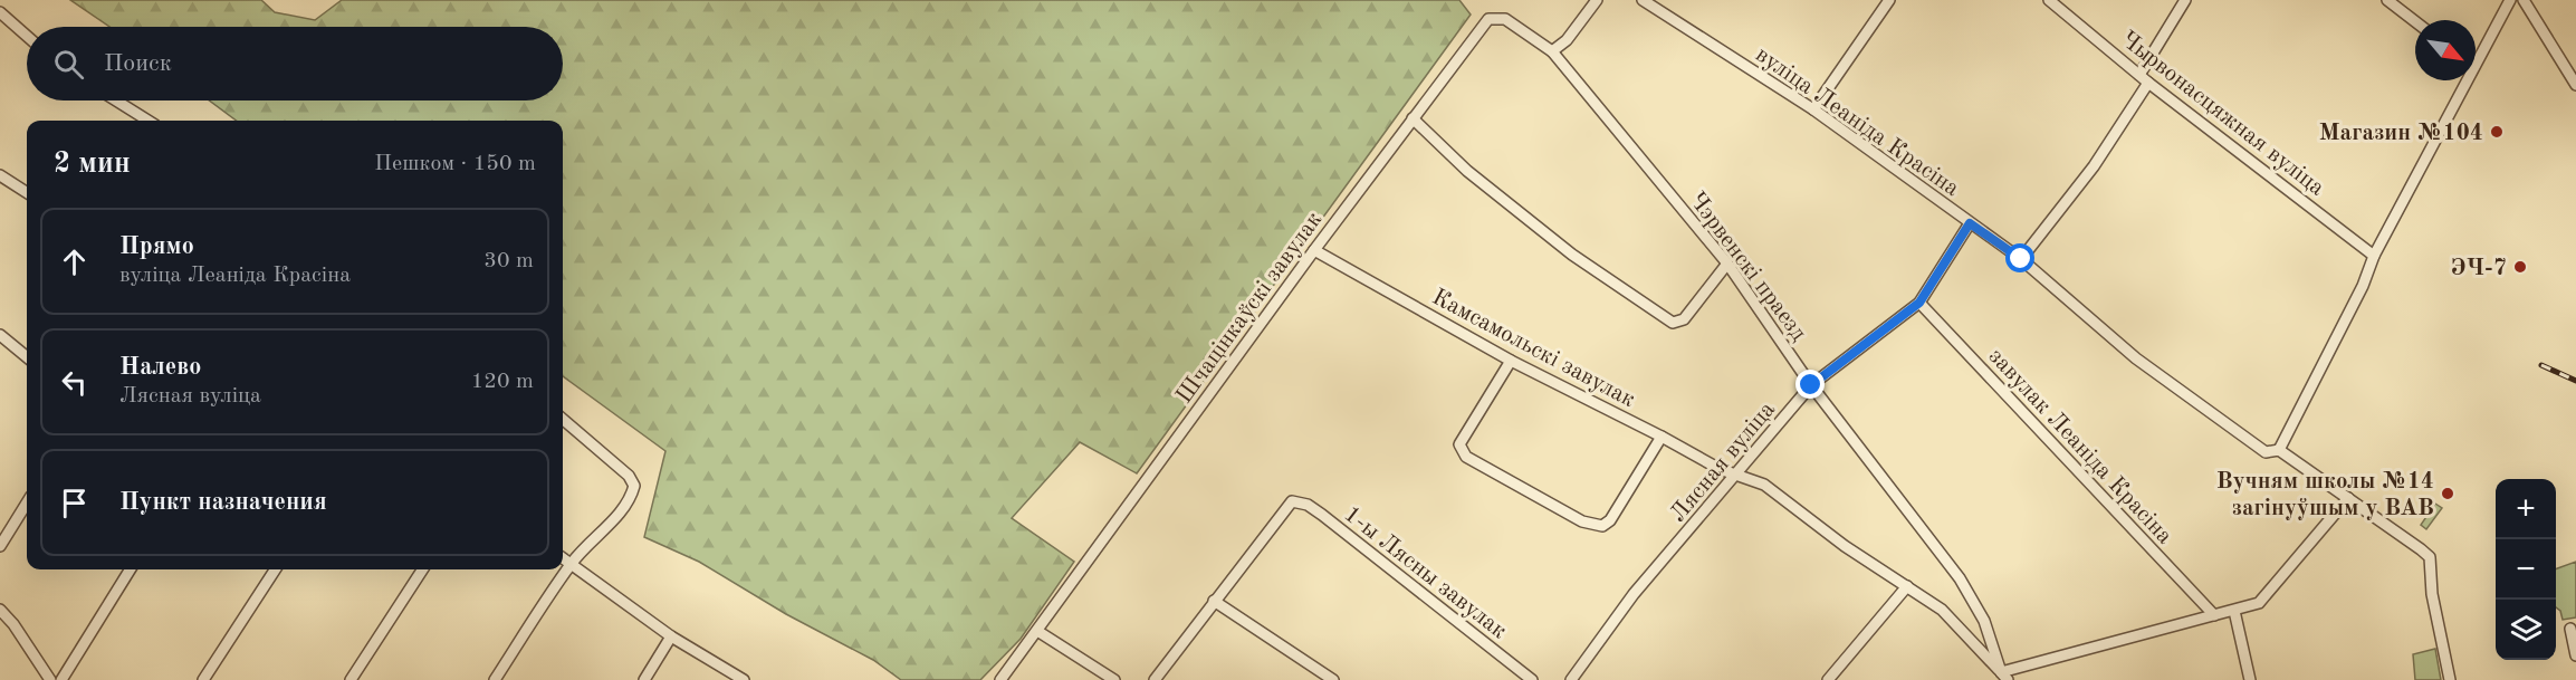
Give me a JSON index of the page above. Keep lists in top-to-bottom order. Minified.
{"streets":{"street":["Чырвонасцяжная вуліца","вуліца Леаніда Красіна","Чэрвенскі праезд","Шчацінкаўскі завулак","Камсамольскі завулак","завулак Леаніда Красіна","Лясная вуліца","1-ы Лясны завулак"]},"crossings":[["вуліца Леаніда Красіна","Лясная вуліца"],["Чэрвенскі праезд","Шчацінкаўскі завулак"],["Чэрвенскі праезд","Камсамольскі завулак"],["Чэрвенскі праезд","Лясная вуліца"],["Шчацінкаўскі завулак","Камсамольскі завулак"],["Камсамольскі завулак","Лясная вуліца"],["завулак Леаніда Красіна","Лясная вуліца"]],"places":["Магазин №104","ЭЧ-7","Вучням школы №14 загінуўшым у ВАВ"],"north":"bottom right","page":{"search":"Поиск","heading":["2 мин","Пешком · 150 m"],"list":[["Прямо","вуліца Леаніда Красіна","30 m"],["Налево","Лясная вуліца","120 m"],"Пункт назначения"],"map_buttons":["+","−"]}}
